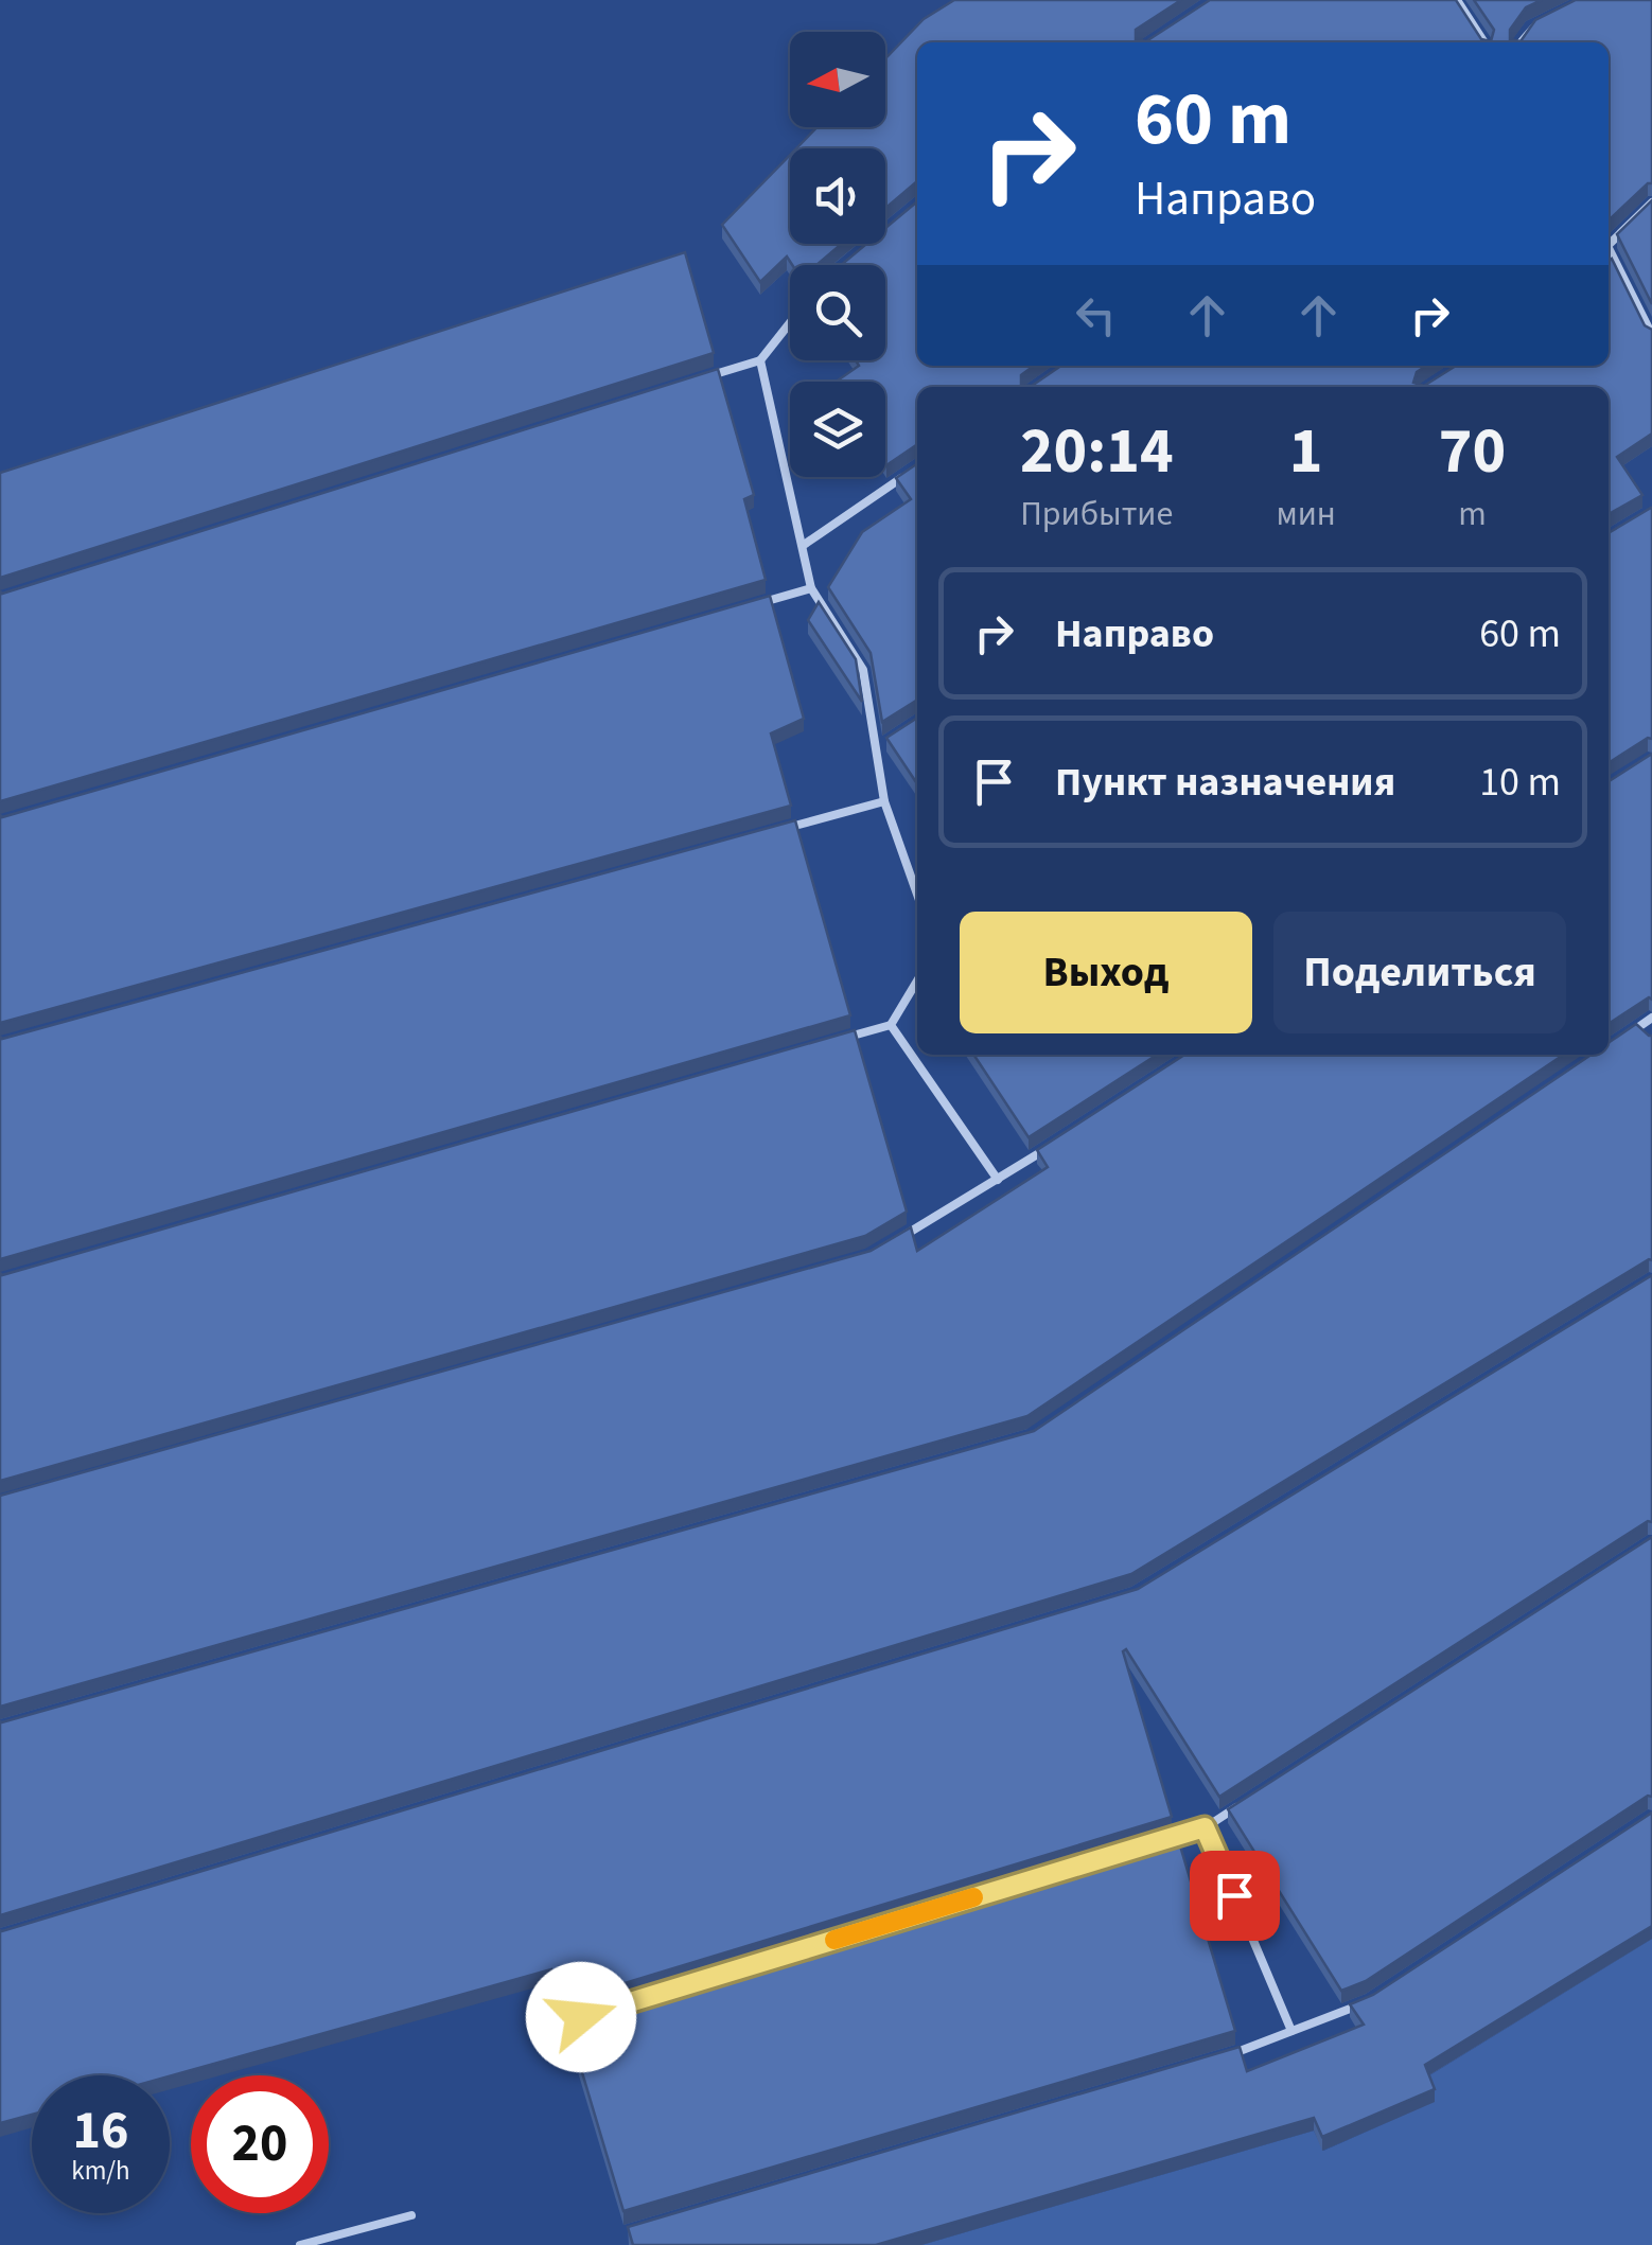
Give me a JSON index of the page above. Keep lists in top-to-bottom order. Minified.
{"north":"left","page":{"turn":["60 m","Направо"],"eta":["20:14","Прибытие","1","мин","70","m"],"list":[{"name":"Направо","value":"60 m"},{"name":"Пункт назначения","value":"10 m"}],"buttons":["Выход","Поделиться"],"speed":"16 km/h","limit":"20"}}
